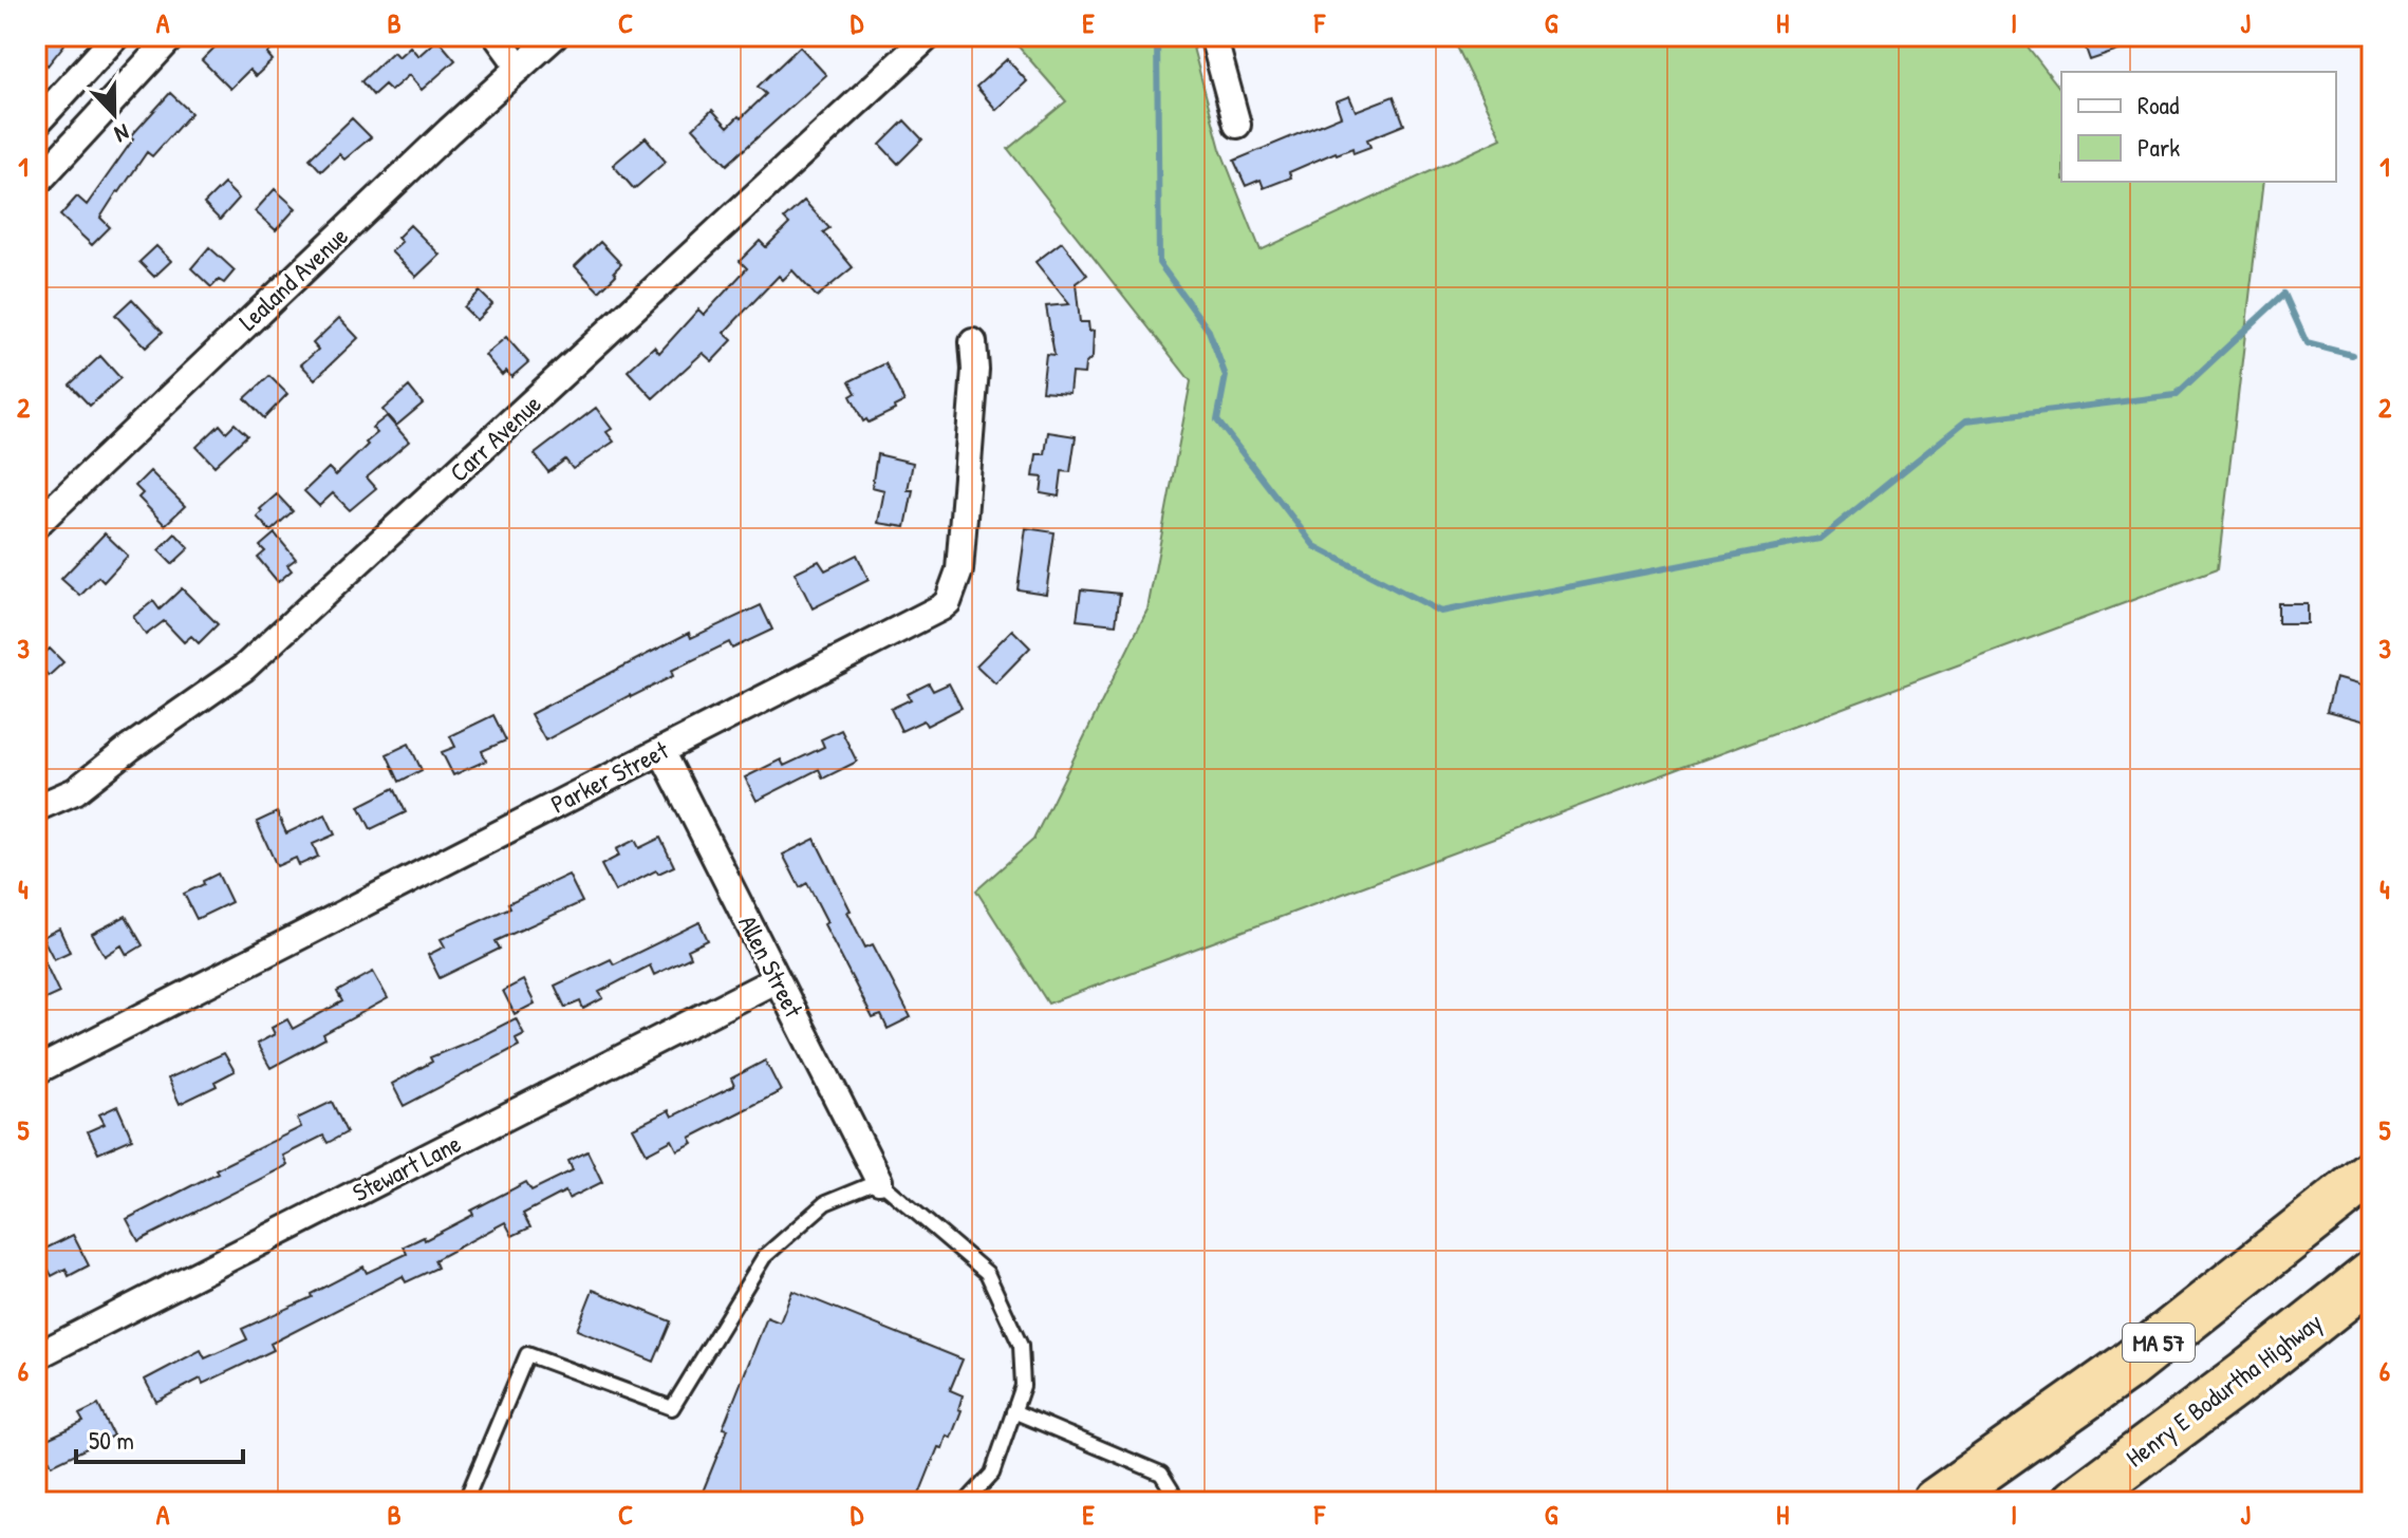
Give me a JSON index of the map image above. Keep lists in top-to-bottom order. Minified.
{"streets":{"highway":["MA 57","Henry E Bodurtha Highway"],"street":["Lealand Avenue","Carr Avenue","Parker Street","Allen Street","Stewart Lane"]},"crossings":[["Parker Street","Allen Street"],["Allen Street","Stewart Lane"]],"legend":["Road","Park"],"scale_bar":"50 m","north":"bottom","grid":{"columns":["A","B","C","D","E","F","G","H","I","J"],"rows":["1","2","3","4","5","6"]}}
